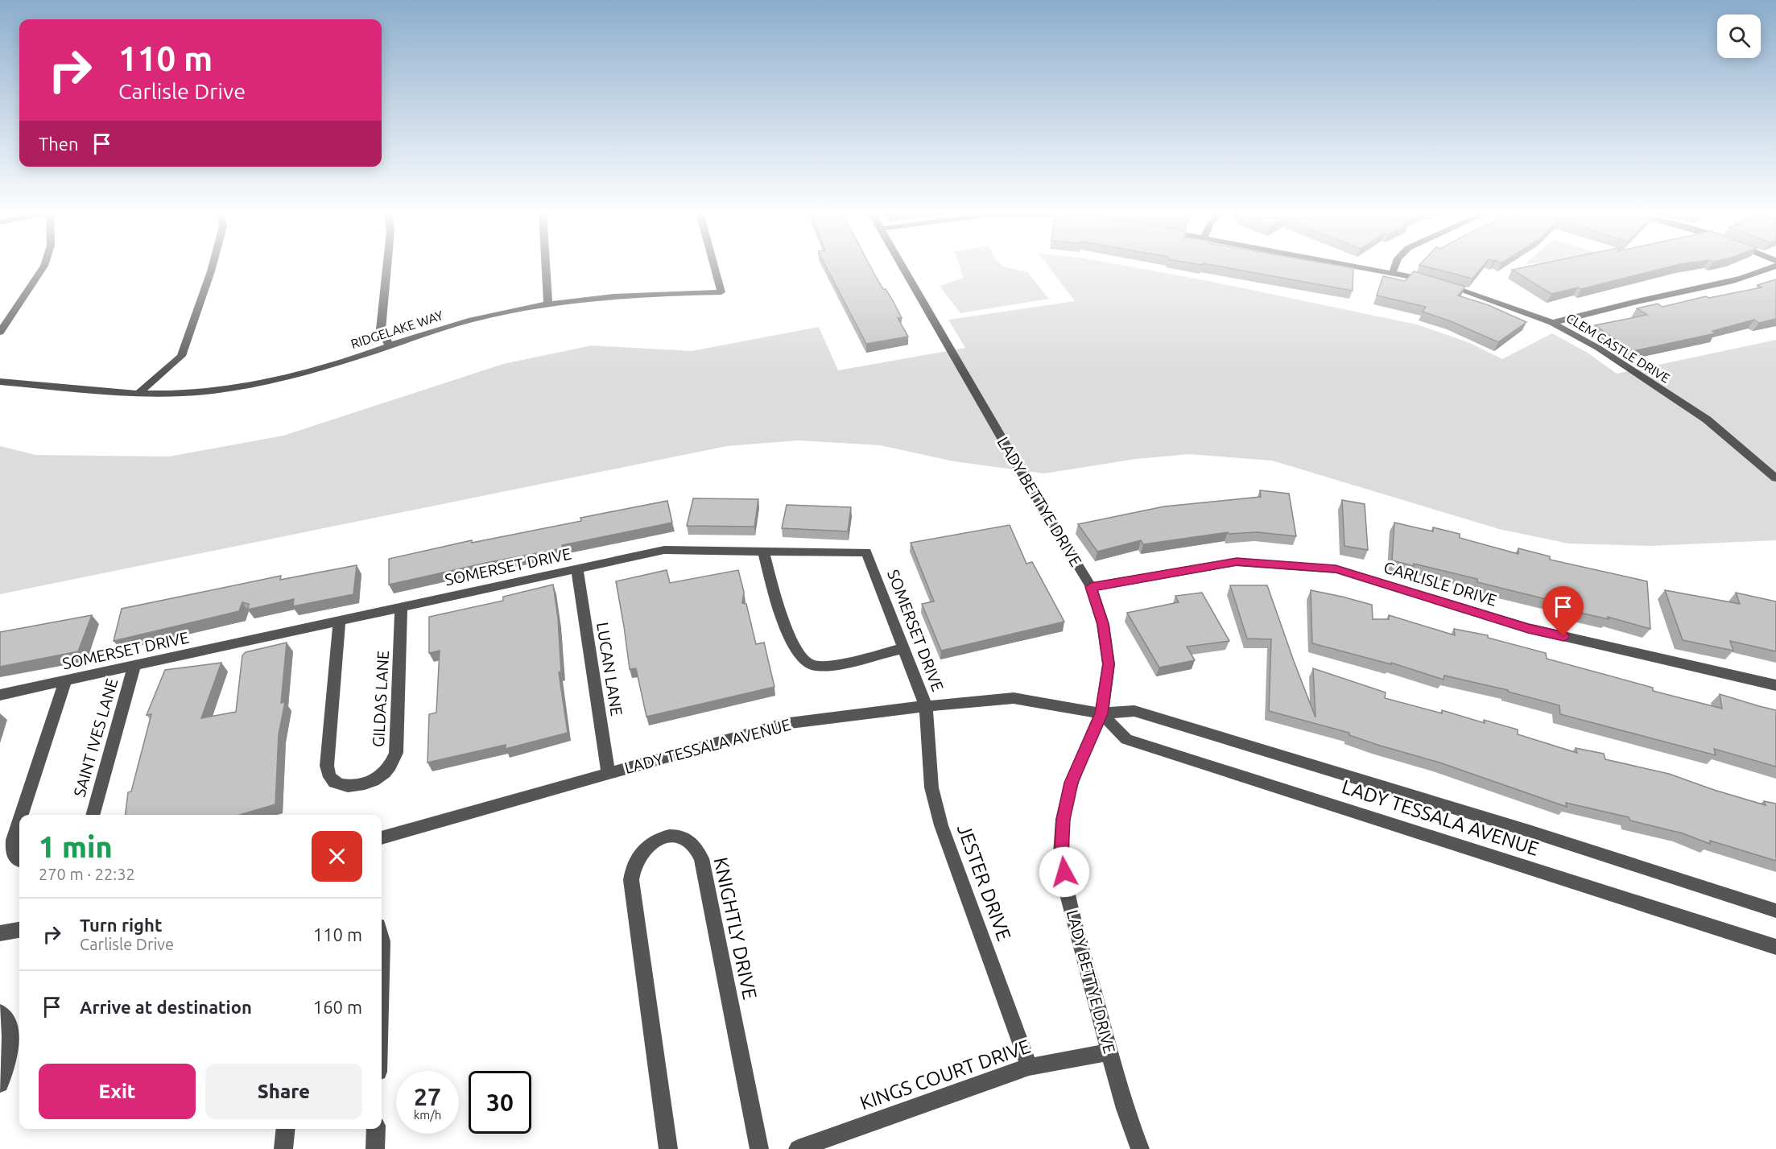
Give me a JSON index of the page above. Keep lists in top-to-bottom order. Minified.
{"streets":{"street":["RIDGELAKE WAY","CLEM CASTLE DRIVE","LADY BETTYE DRIVE","SOMERSET DRIVE","CARLISLE DRIVE","LUCAN LANE","GILDAS LANE","SAINT IVES LANE","LADY TESSALA AVENUE","JESTER DRIVE","KNIGHTLY DRIVE","KINGS COURT DRIVE"]},"crossings":[["LADY BETTYE DRIVE","CARLISLE DRIVE"],["LADY BETTYE DRIVE","LADY TESSALA AVENUE"],["LADY BETTYE DRIVE","KINGS COURT DRIVE"],["SOMERSET DRIVE","LUCAN LANE"],["SOMERSET DRIVE","GILDAS LANE"],["SOMERSET DRIVE","SAINT IVES LANE"],["SOMERSET DRIVE","LADY TESSALA AVENUE"],["SOMERSET DRIVE","JESTER DRIVE"],["LUCAN LANE","LADY TESSALA AVENUE"],["LADY TESSALA AVENUE","JESTER DRIVE"],["JESTER DRIVE","KINGS COURT DRIVE"]],"page":{"turn":["110 m","Carlisle Drive"],"then":"Then","heading":["1 min","270 m · 22:32"],"list":[{"name":"Turn right","note":"Carlisle Drive","value":"110 m"},{"name":"Arrive at destination","value":"160 m"}],"buttons":["Exit","Share"],"speed":"27 km/h","limit":"30"}}
